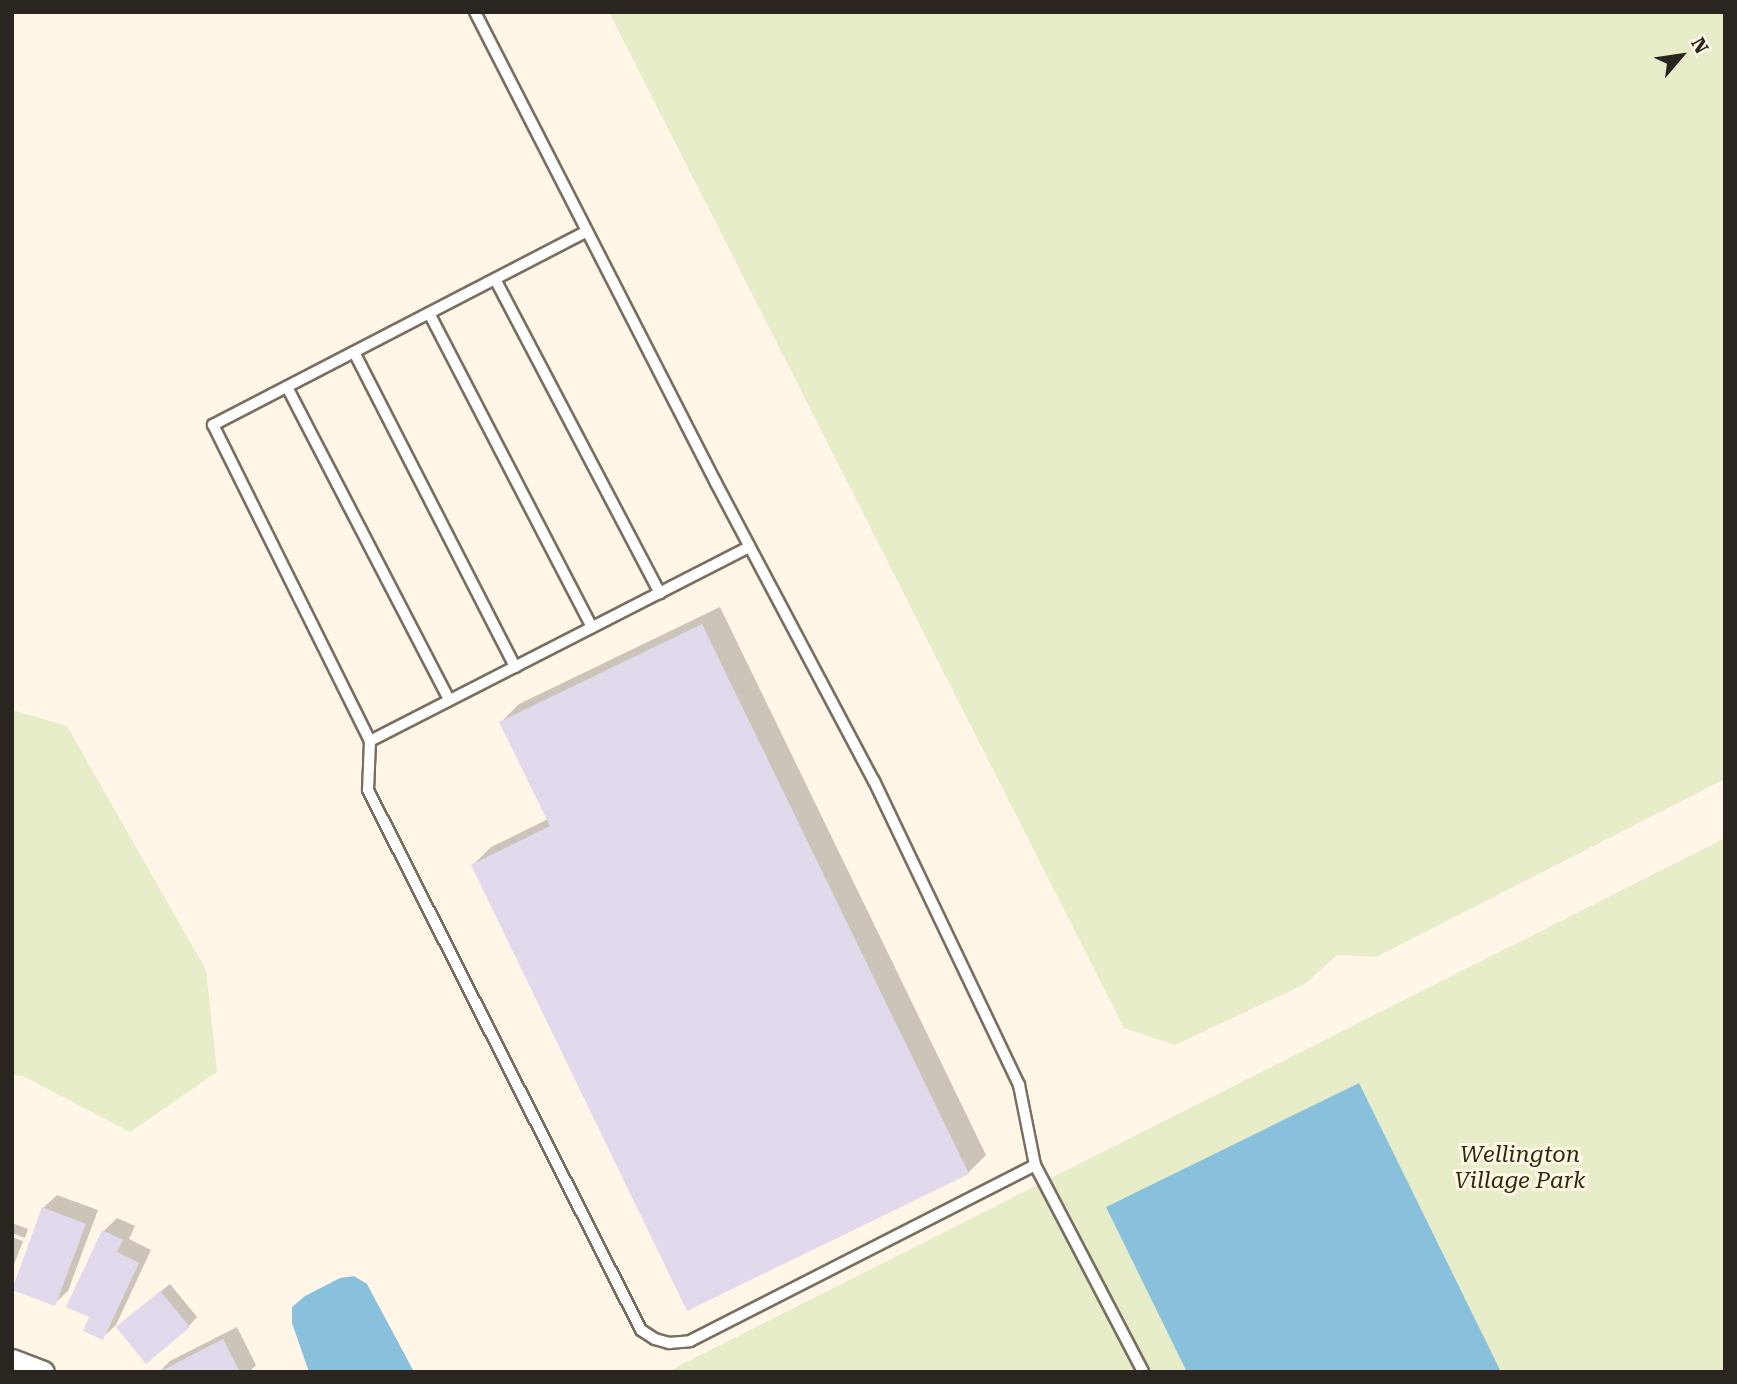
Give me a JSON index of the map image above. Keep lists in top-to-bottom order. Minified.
{"parks":["Wellington Village Park"],"north":"top right"}
